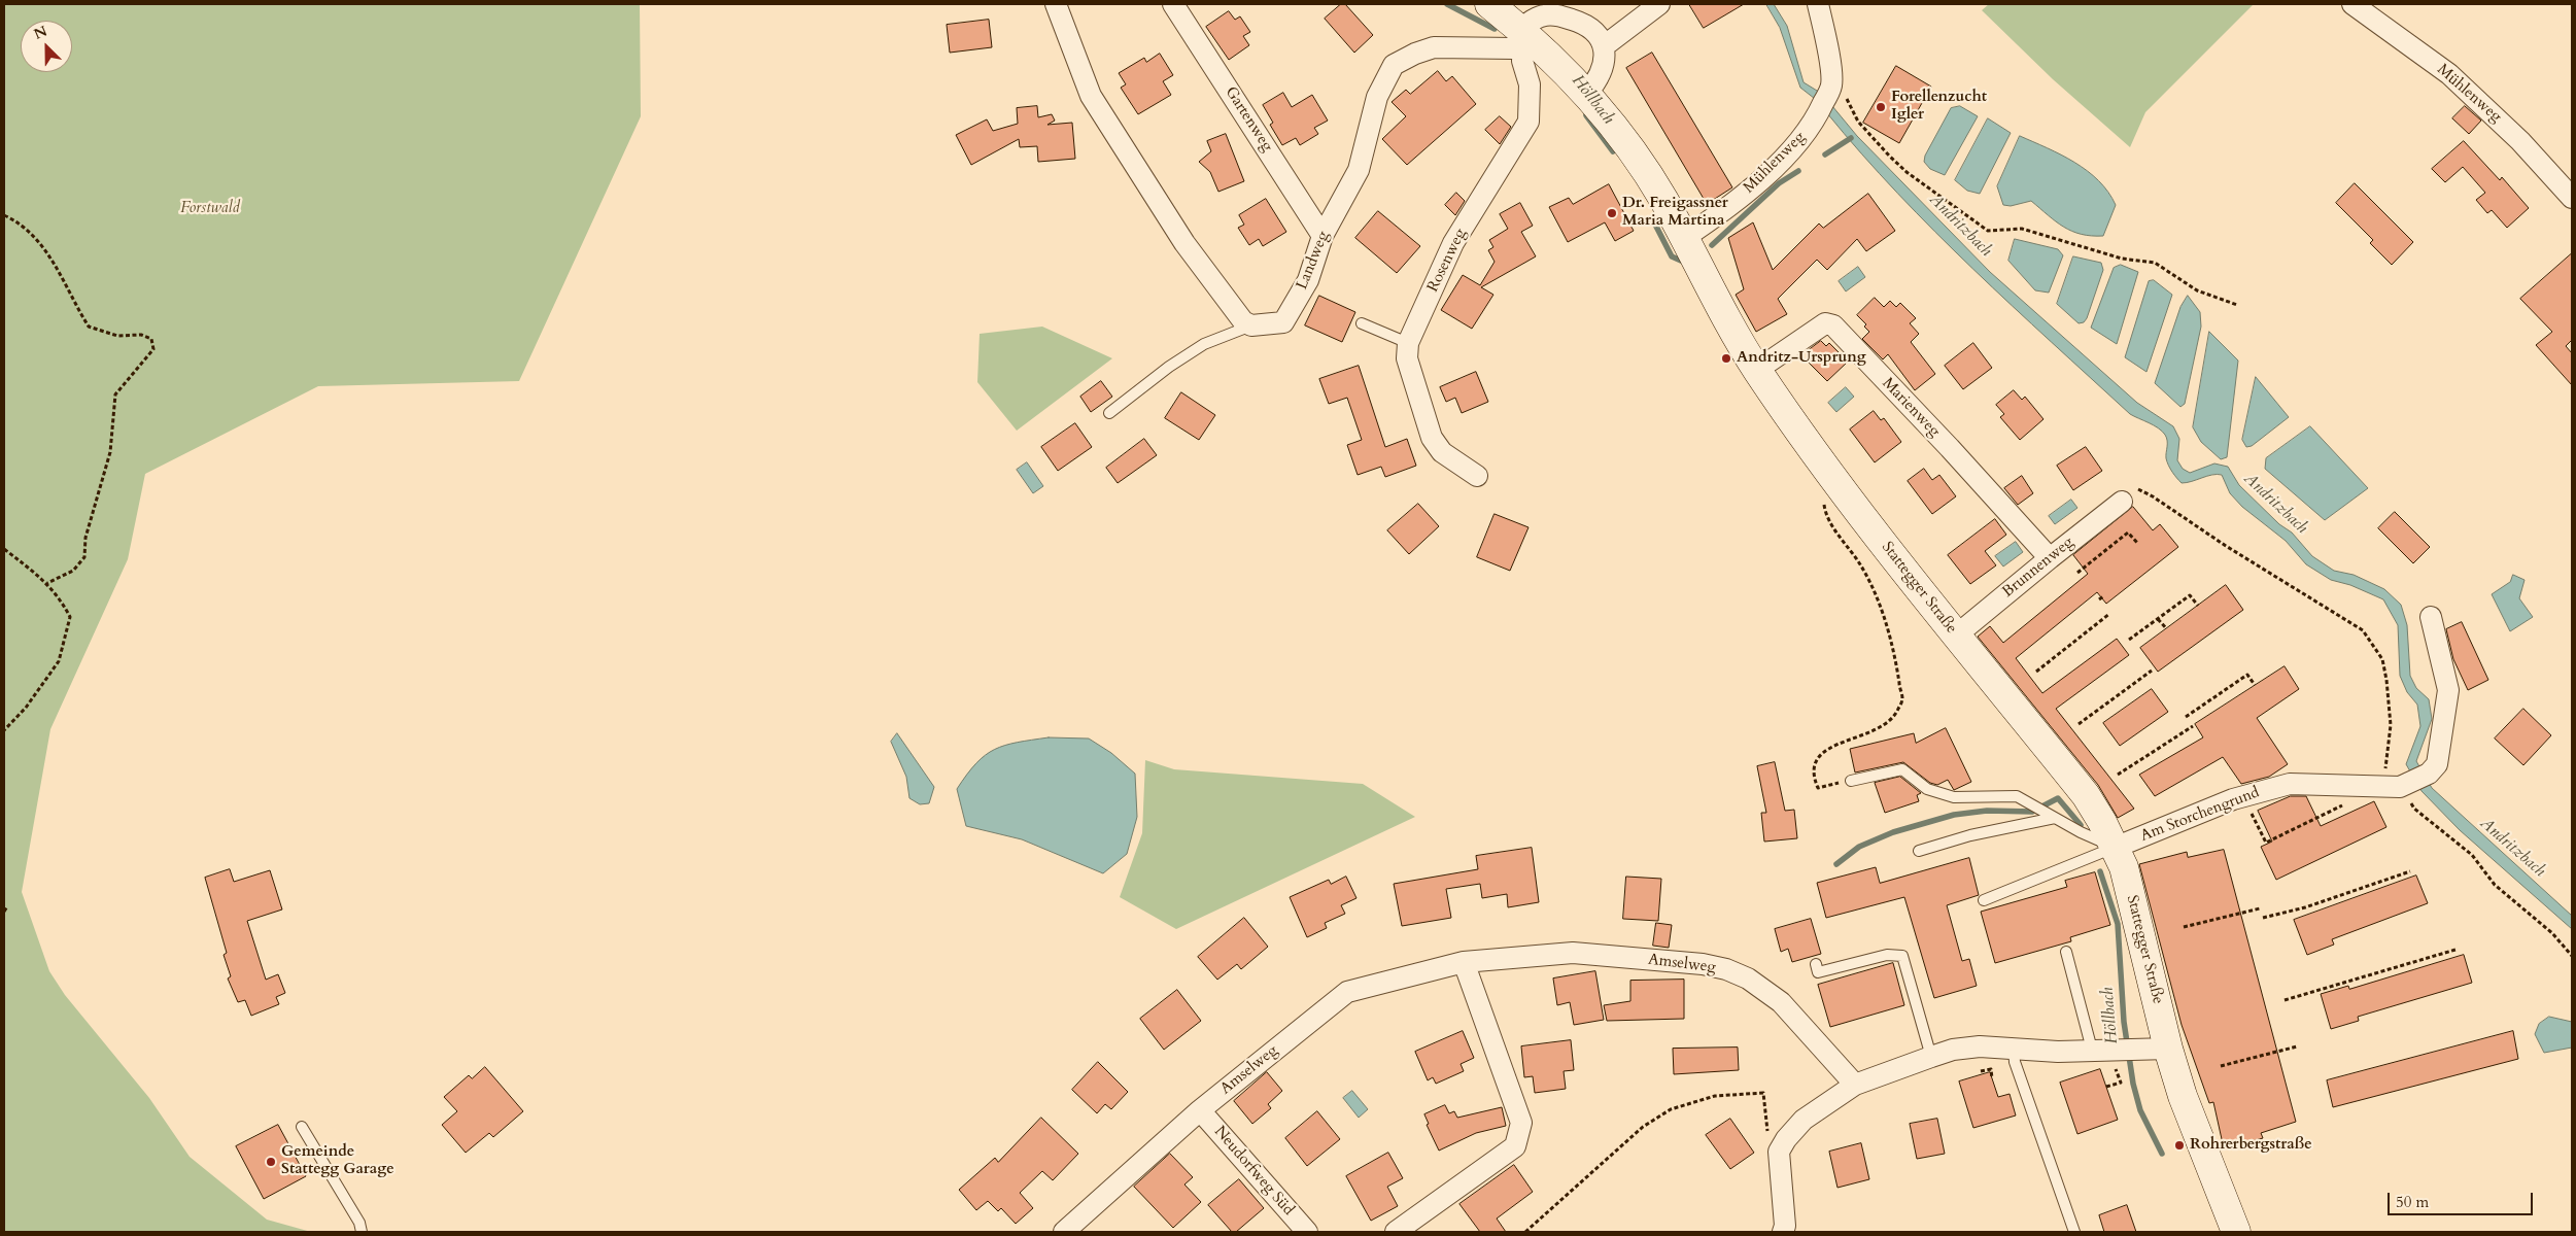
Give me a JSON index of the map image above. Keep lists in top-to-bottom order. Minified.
{"streets":{"main road":["Stattegger Straße"],"street":["Mühlenweg","Gartenweg","Landweg","Rosenweg","Marienweg","Brunnenweg","Am Storchengrund","Amselweg","Neudorfweg Süd"]},"crossings":[["Mühlenweg","Stattegger Straße"],["Gartenweg","Landweg"],["Landweg","Rosenweg"],["Landweg","Stattegger Straße"],["Rosenweg","Stattegger Straße"],["Marienweg","Brunnenweg"],["Marienweg","Stattegger Straße"],["Brunnenweg","Stattegger Straße"],["Stattegger Straße","Am Storchengrund"],["Amselweg","Neudorfweg Süd"]],"water":["Höllbach","Andritzbach"],"parks":["Forstwald"],"places":["Forellenzucht Igler","Dr. Freigassner Maria Martina","Andritz-Ursprung","Rohrerbergstraße","Gemeinde Stattegg Garage"],"scale_bar":"50 m","north":"top left"}
